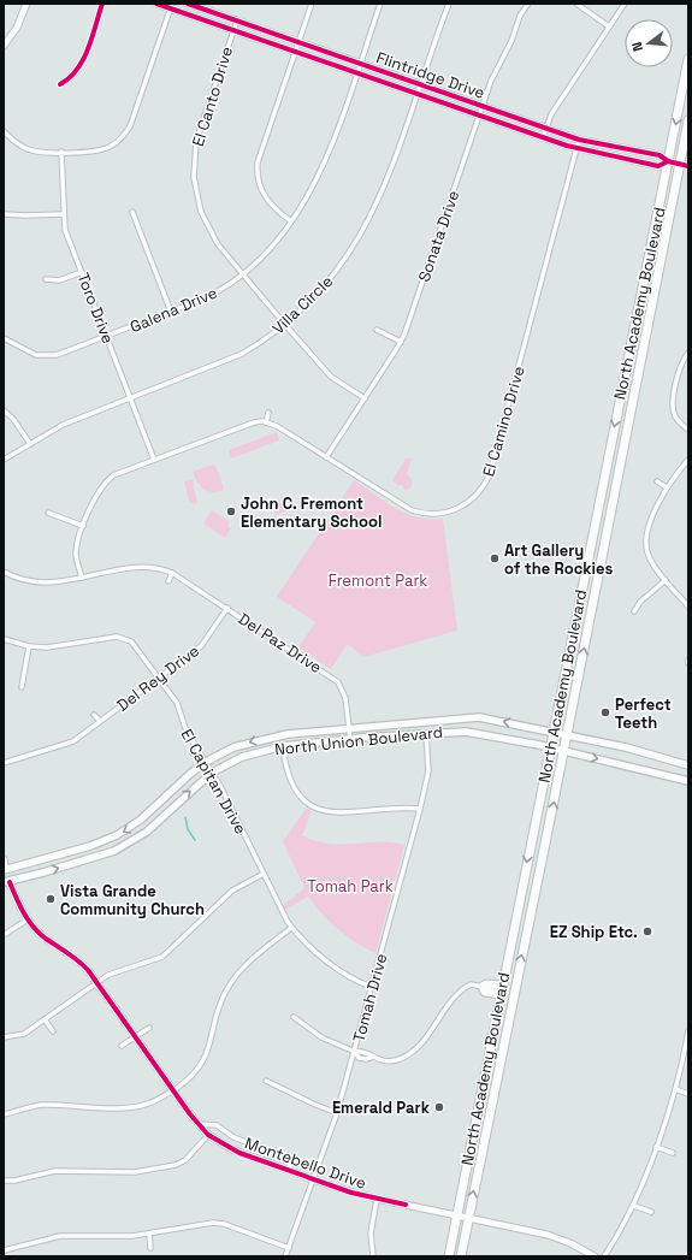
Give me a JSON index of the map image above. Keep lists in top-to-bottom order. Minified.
{"streets":{"highway":["North Academy Boulevard"],"main road":["North Union Boulevard"],"street":["Flintridge Drive","El Canto Drive","Sonata Drive","Villa Circle","Toro Drive","Galena Drive","El Camino Drive","Del Paz Drive","Del Rey Drive","El Capitan Drive","Tomah Drive","Montebello Drive"]},"crossings":[["Flintridge Drive","El Canto Drive"],["Flintridge Drive","Sonata Drive"],["Flintridge Drive","North Academy Boulevard"],["Flintridge Drive","Villa Circle"],["Flintridge Drive","Galena Drive"],["Flintridge Drive","El Camino Drive"],["El Canto Drive","Sonata Drive"],["El Canto Drive","Villa Circle"],["El Canto Drive","Galena Drive"],["Sonata Drive","El Camino Drive"],["North Academy Boulevard","North Union Boulevard"],["North Academy Boulevard","Montebello Drive"],["Villa Circle","Toro Drive"],["Toro Drive","Galena Drive"],["Del Paz Drive","Del Rey Drive"],["Del Paz Drive","North Union Boulevard"],["Del Rey Drive","El Capitan Drive"],["North Union Boulevard","El Capitan Drive"],["North Union Boulevard","Tomah Drive"],["North Union Boulevard","Montebello Drive"],["El Capitan Drive","Tomah Drive"],["Tomah Drive","Montebello Drive"]],"parks":["Fremont Park","Tomah Park"],"places":["John C. Fremont Elementary School","Art Gallery of the Rockies","Perfect Teeth","Vista Grande Community Church","EZ Ship Etc.","Emerald Park"],"north":"left"}
